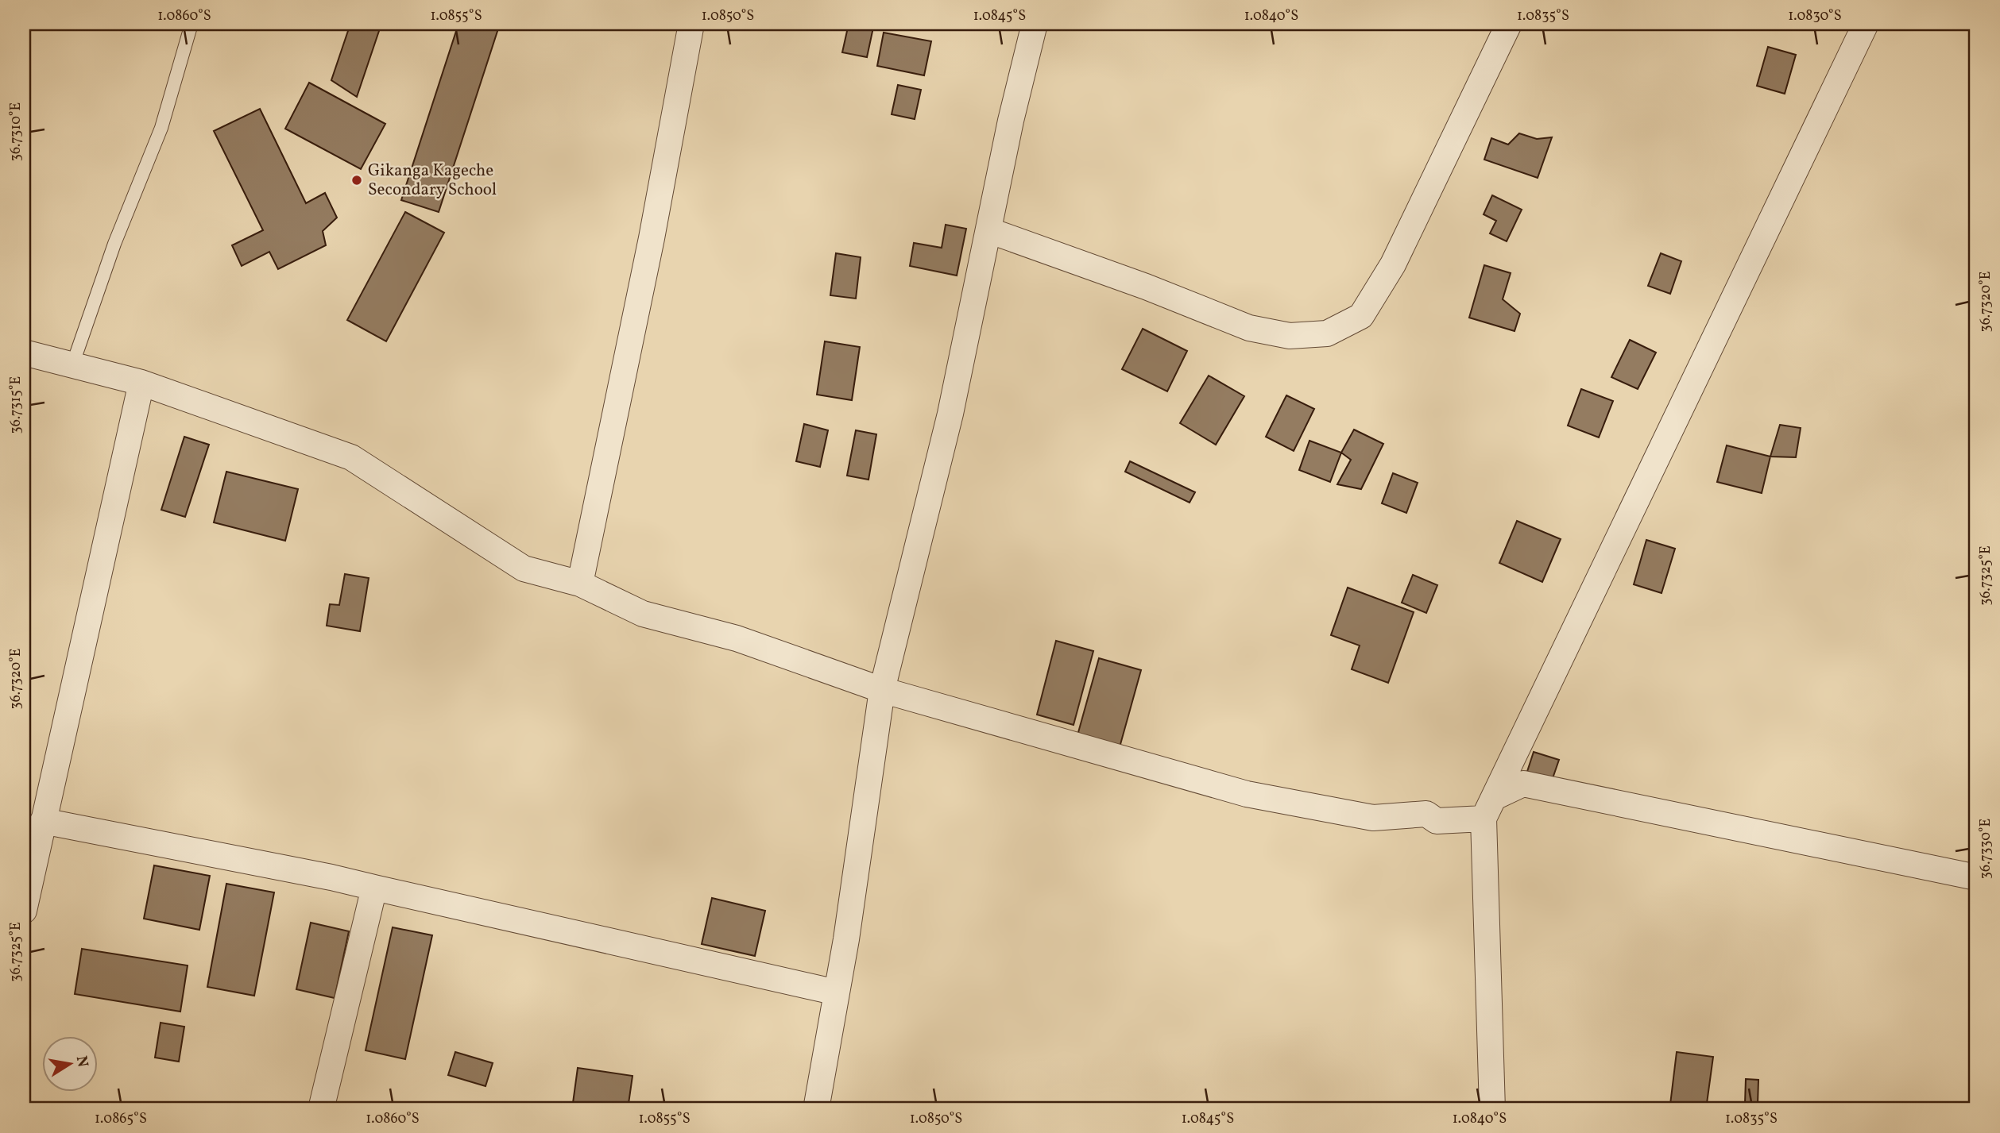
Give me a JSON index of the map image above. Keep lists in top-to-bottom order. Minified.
{"places":["Gikanga Kageche Secondary School"],"north":"right","coordinates":["1.0860°S","1.0855°S","1.0850°S","1.0845°S","1.0840°S","1.0835°S","1.0830°S","36.7310°E","36.7320°E","36.7315°E","36.7325°E","36.7330°E","1.0865°S"]}
